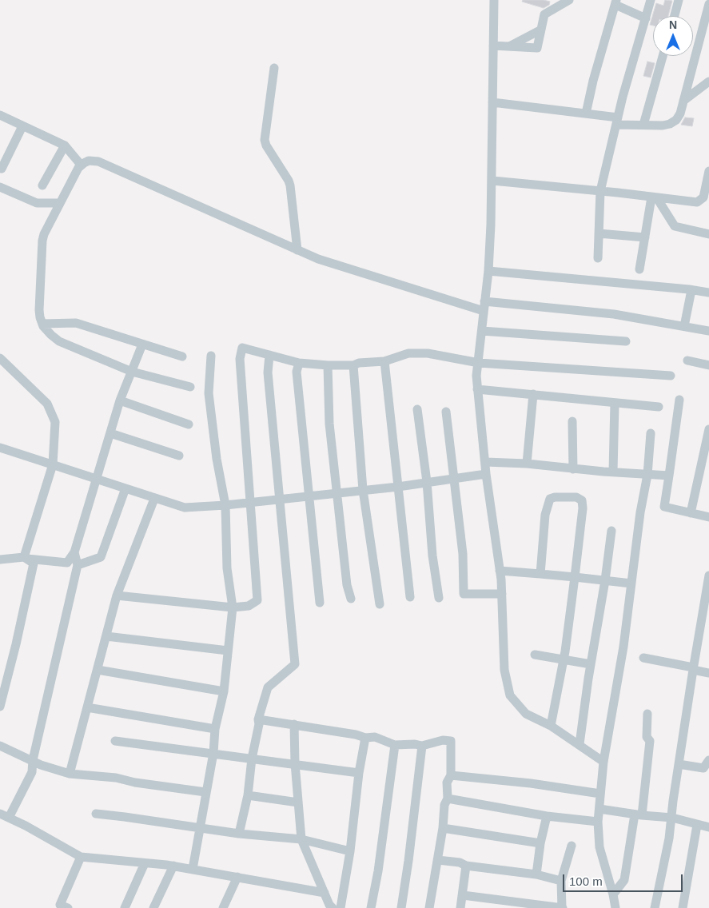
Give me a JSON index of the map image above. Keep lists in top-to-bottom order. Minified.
{"scale_bar":"100 m","north":"top"}
